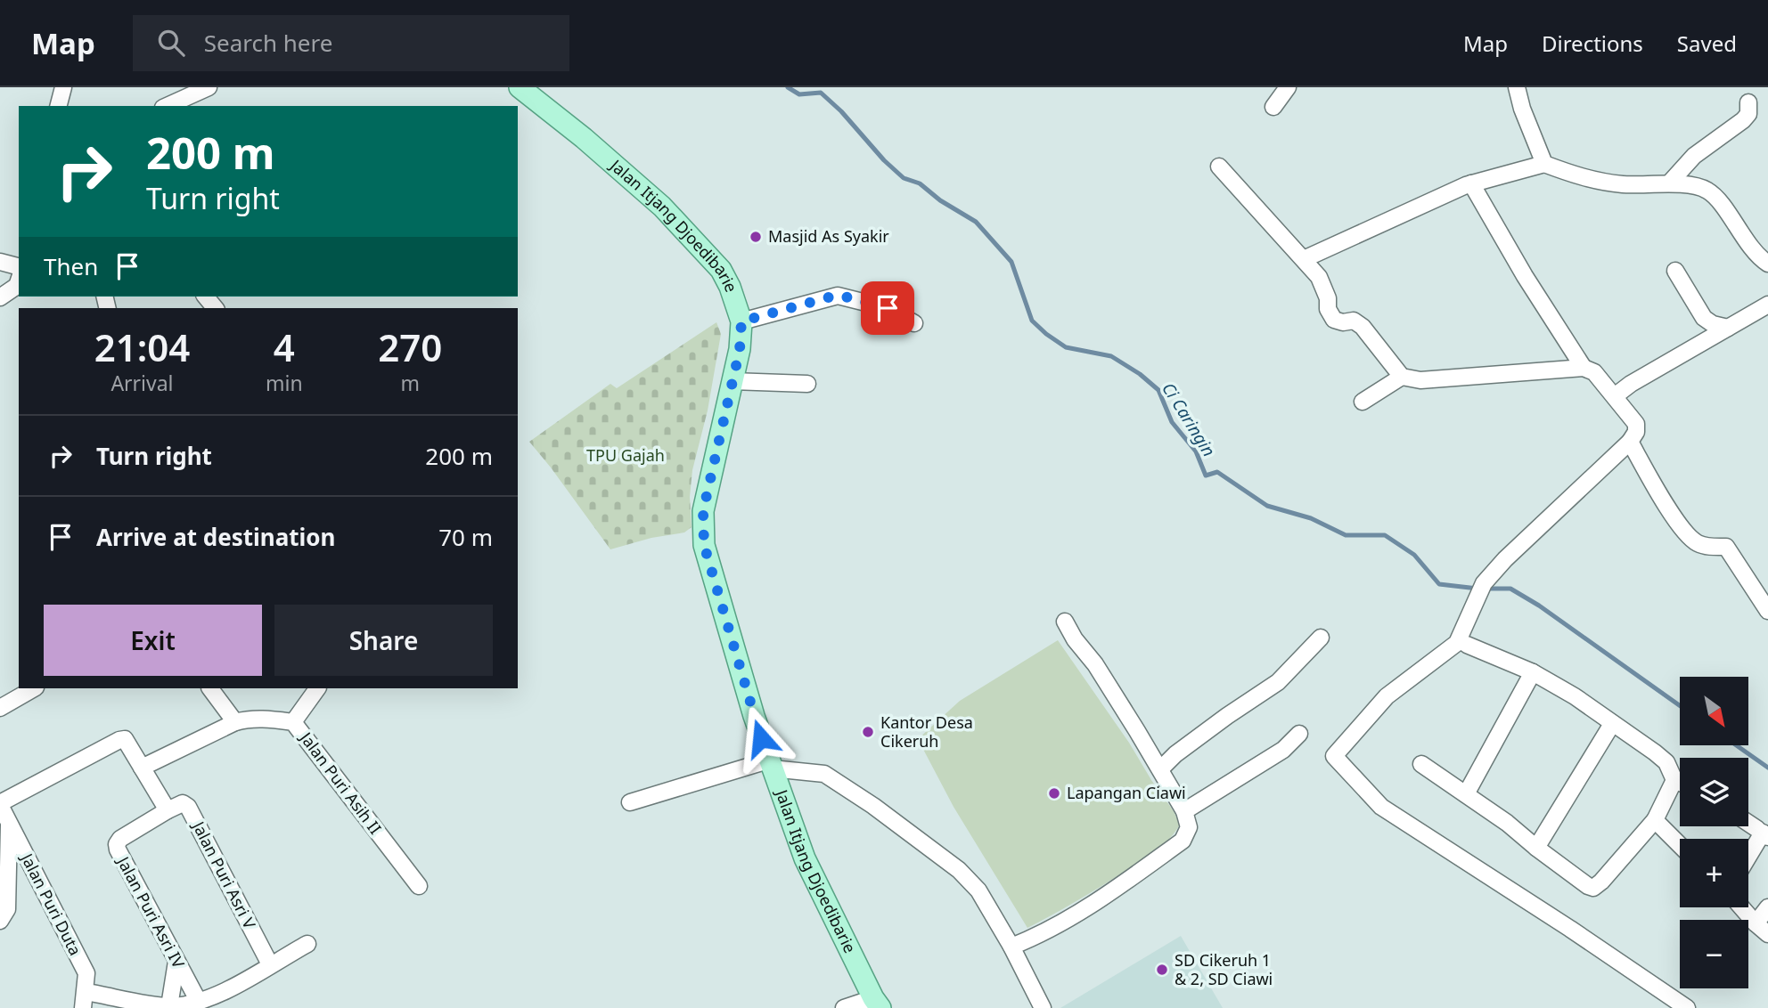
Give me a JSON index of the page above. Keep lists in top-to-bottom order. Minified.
{"streets":{"main road":["Jalan Itjang Djoedibarie"],"street":["Jalan Puri Asih II","Jalan Puri Asri V","Jalan Puri Duta","Jalan Puri Asri IV"]},"crossings":[["Jalan Puri Asri V","Jalan Puri Asri IV"]],"water":["Ci Caringin"],"parks":["TPU Gajah"],"places":["Masjid As Syakir","Kantor Desa Cikeruh","Lapangan Ciawi","SD Cikeruh 1 & 2, SD Ciawi"],"north":"bottom right","page":{"header":"Map","search":"Search here","nav":["Map","Directions","Saved"],"turn":["200 m","Turn right"],"then":"Then","eta":["21:04","Arrival","4","min","270","m"],"list":[{"name":"Turn right","value":"200 m"},{"name":"Arrive at destination","value":"70 m"}],"buttons":["Exit","Share"],"map_buttons":["+","−"]}}
